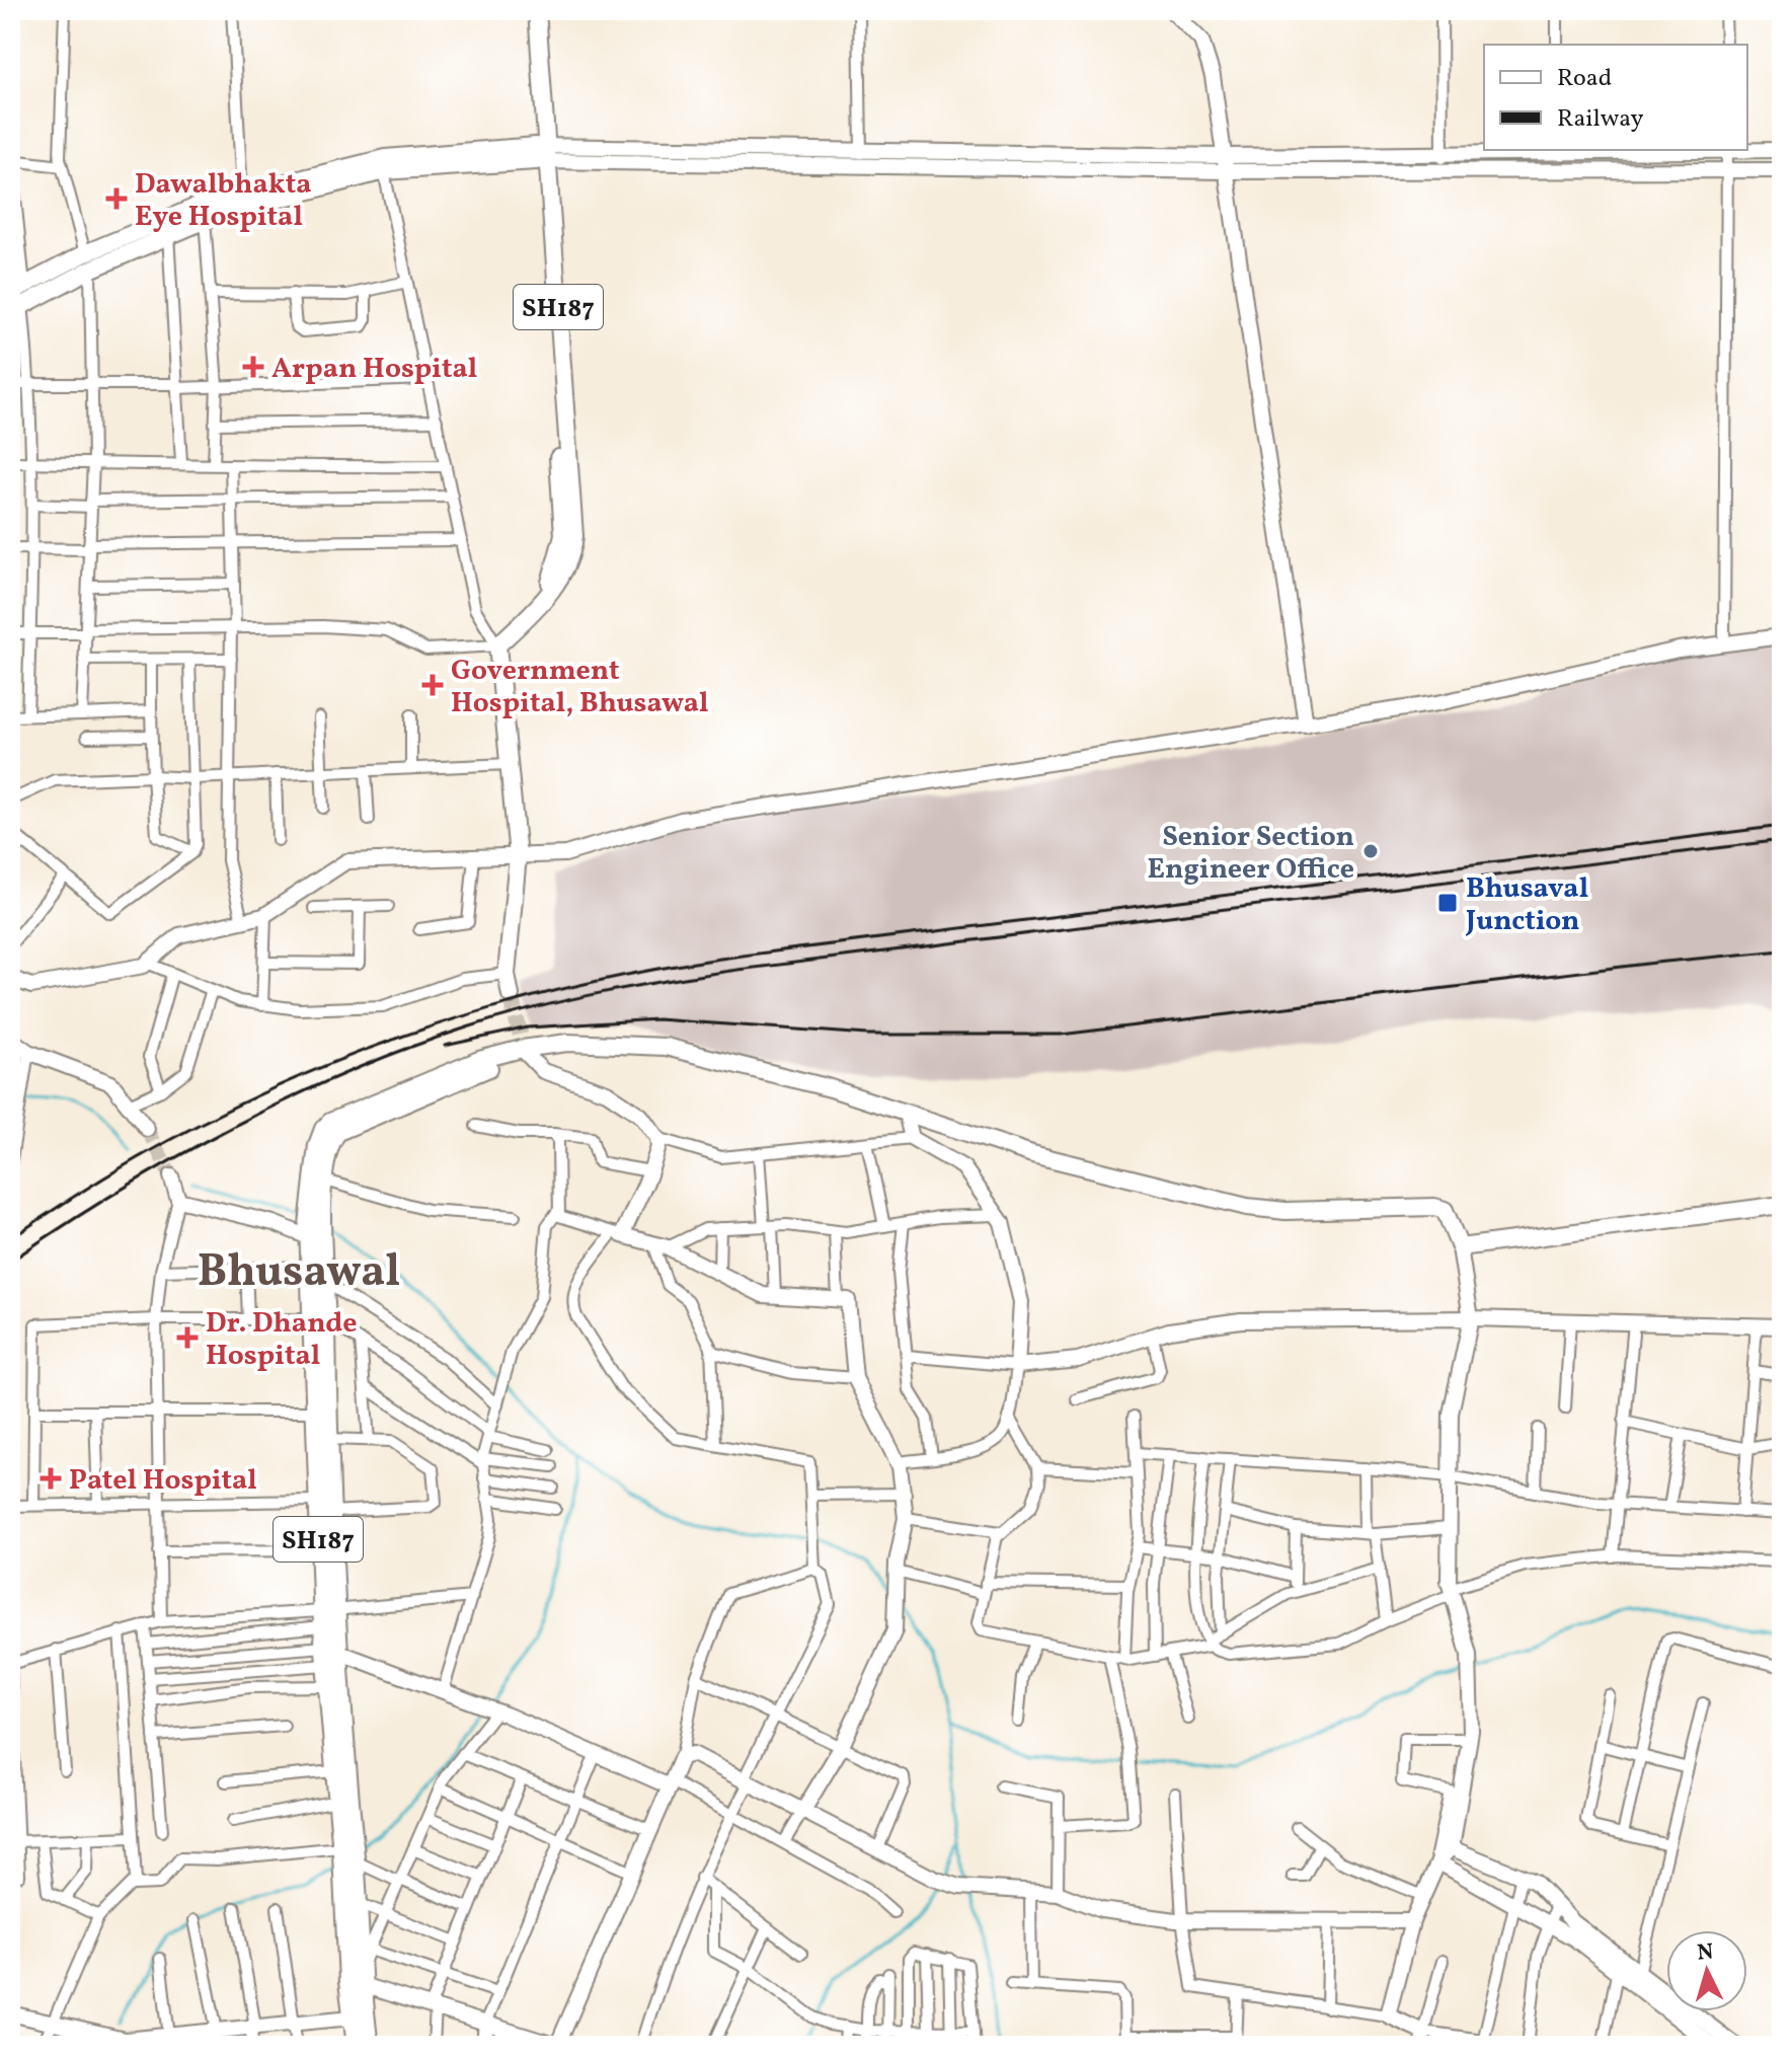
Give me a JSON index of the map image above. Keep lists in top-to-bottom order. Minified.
{"streets":{"main road":["SH187"]},"districts":["Bhusawal"],"places":{"health":["Dawalbhakta Eye Hospital","Arpan Hospital","Government Hospital, Bhusawal","Dr. Dhande Hospital","Patel Hospital"],"other":["Senior Section Engineer Office"],"transit":["Bhusaval Junction"]},"legend":["Road","Railway"],"north":"top"}
